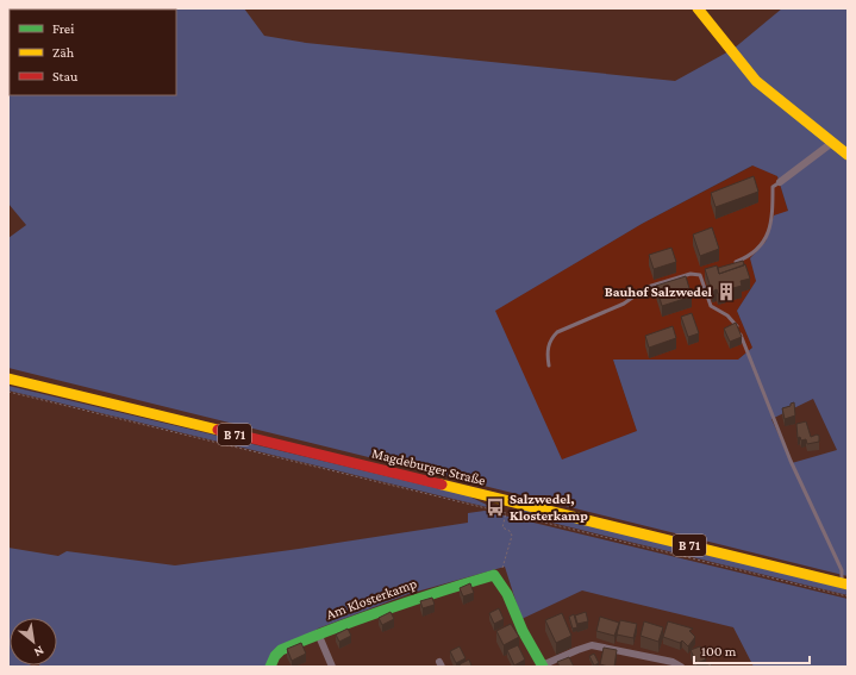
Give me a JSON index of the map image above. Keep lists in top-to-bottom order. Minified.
{"streets":{"main road":["B 71","Magdeburger Straße","Am Klosterkamp"]},"places":{"building":["Bauhof Salzwedel"],"bus stop":["Salzwedel, Klosterkamp"]},"legend":["Frei","Zäh","Stau"],"scale_bar":"100 m","north":"bottom right"}
